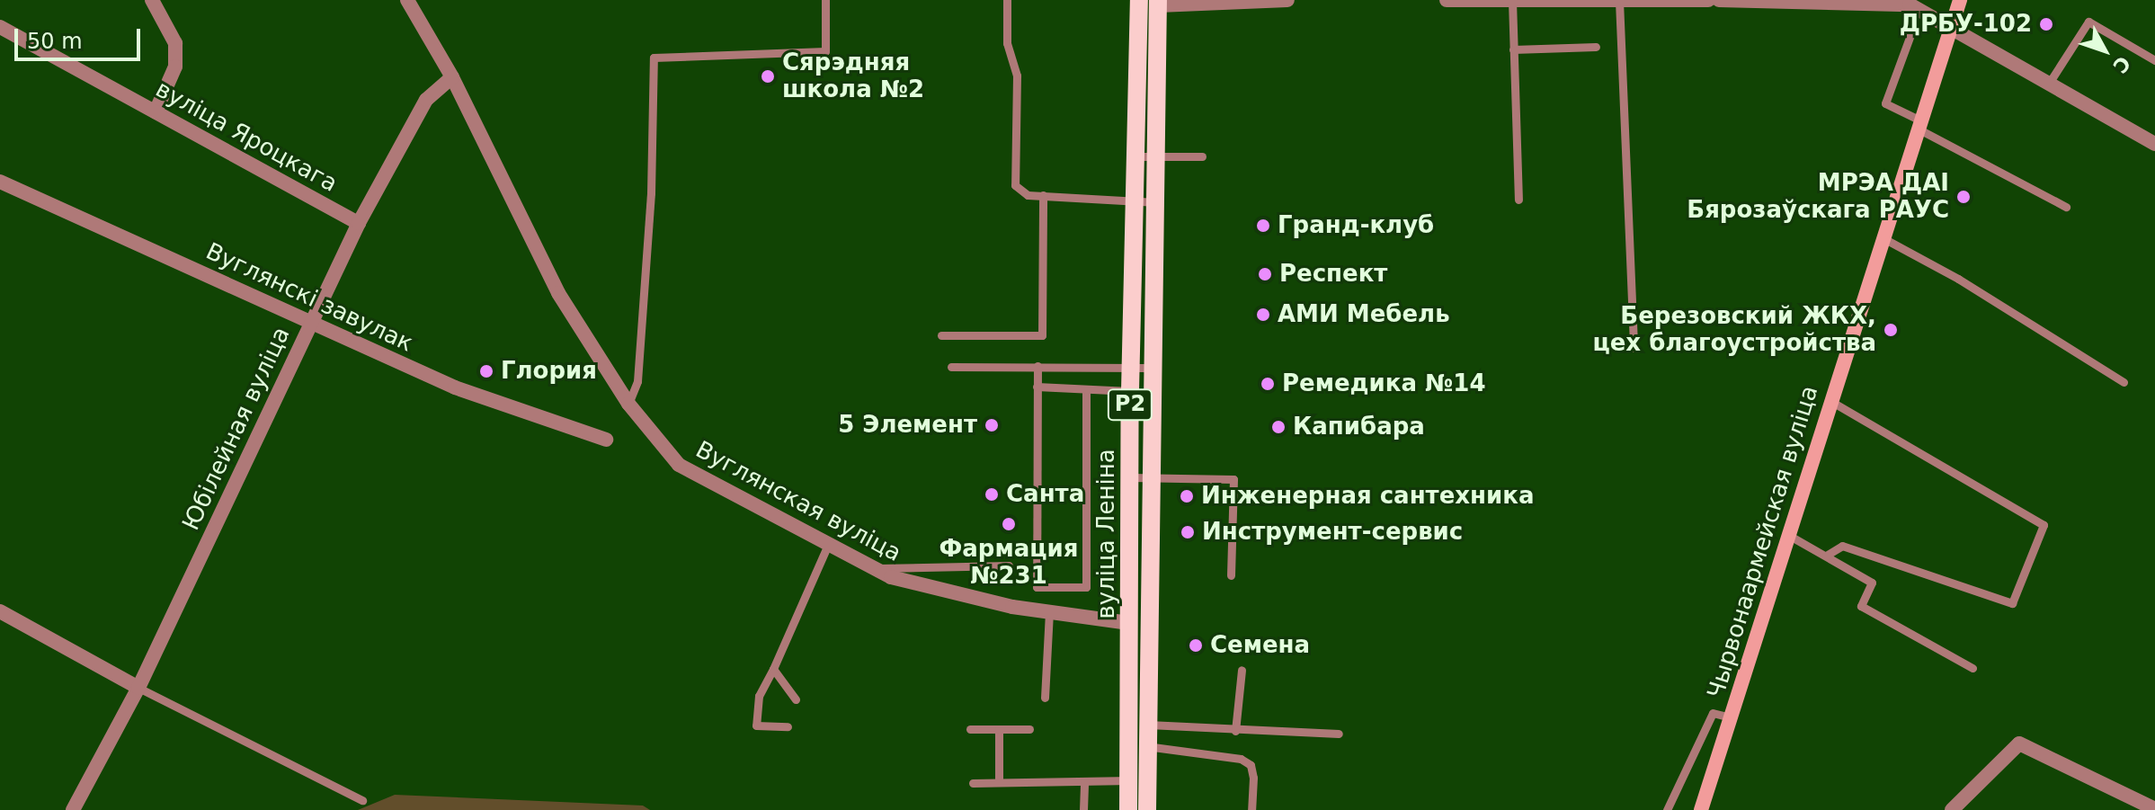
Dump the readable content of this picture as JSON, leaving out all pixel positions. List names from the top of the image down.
{
  "streets": {
    "main road": ["Р2", "вуліца Леніна", "Чырвонаармейская вуліца"],
    "street": [
      "вуліца Яроцкага",
      "Вуглянскі завулак",
      "Юбілейная вуліца",
      "Вуглянская вуліца"
    ]
  },
  "crossings": [
    ["вуліца Яроцкага", "Юбілейная вуліца"],
    ["Вуглянскі завулак", "Юбілейная вуліца"],
    ["Юбілейная вуліца", "Вуглянская вуліца"],
    ["Вуглянская вуліца", "вуліца Леніна"]
  ],
  "places": [
    "ДРБУ-102",
    "Сярэдняя школа №2",
    "МРЭА ДАІ Бярозаўскага РАУС",
    "Гранд-клуб",
    "Респект",
    "АМИ Мебель",
    "Березовский ЖКХ, цех благоустройства",
    "Глория",
    "Ремедика №14",
    "5 Элемент",
    "Капибара",
    "Санта",
    "Инженерная сантехника",
    "Фармация №231",
    "Инструмент-сервис",
    "Семена"
  ],
  "scale_bar": "50 m",
  "north": "bottom right"
}
